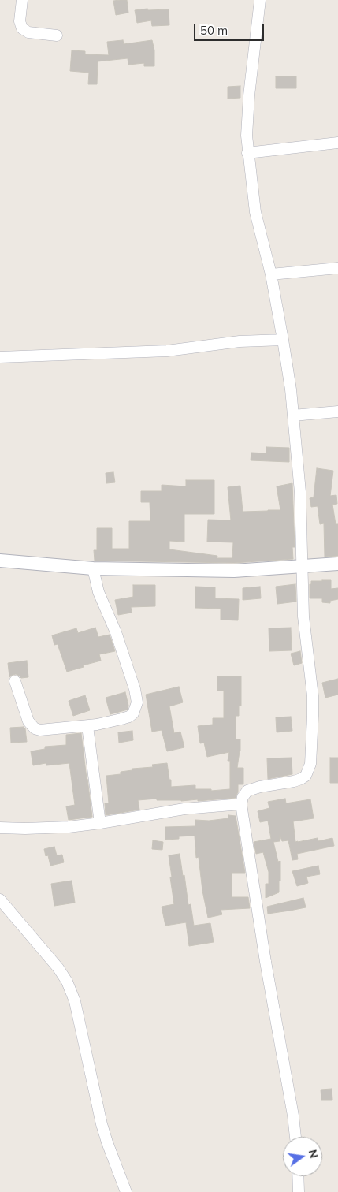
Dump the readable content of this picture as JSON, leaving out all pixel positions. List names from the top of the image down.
{
  "scale_bar": "50 m",
  "north": "right"
}
